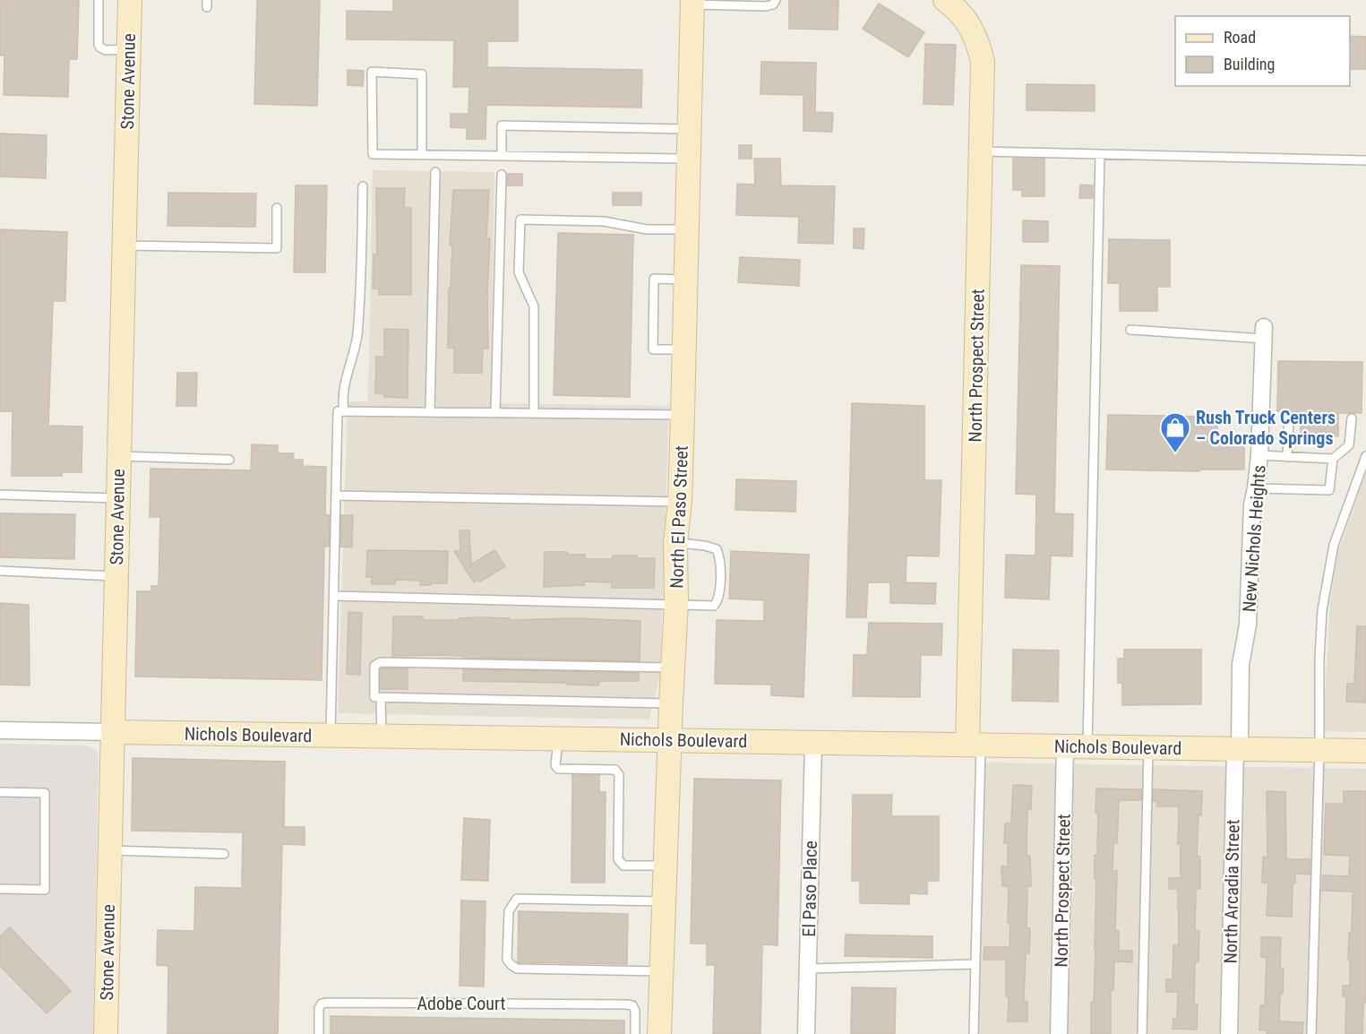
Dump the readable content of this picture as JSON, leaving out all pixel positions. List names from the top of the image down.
{
  "streets": {
    "street": [
      "Stone Avenue",
      "North Prospect Street",
      "North El Paso Street",
      "New Nichols Heights",
      "Nichols Boulevard",
      "El Paso Place",
      "North Arcadia Street"
    ],
    "lane": ["Adobe Court"]
  },
  "crossings": [
    ["Stone Avenue", "Nichols Boulevard"],
    ["North Prospect Street", "Nichols Boulevard"],
    ["North El Paso Street", "Nichols Boulevard"],
    ["New Nichols Heights", "Nichols Boulevard"],
    ["New Nichols Heights", "North Arcadia Street"],
    ["Nichols Boulevard", "El Paso Place"],
    ["Nichols Boulevard", "North Arcadia Street"]
  ],
  "places": {
    "shop": ["Rush Truck Centers – Colorado Springs"]
  },
  "legend": ["Road", "Building"]
}
